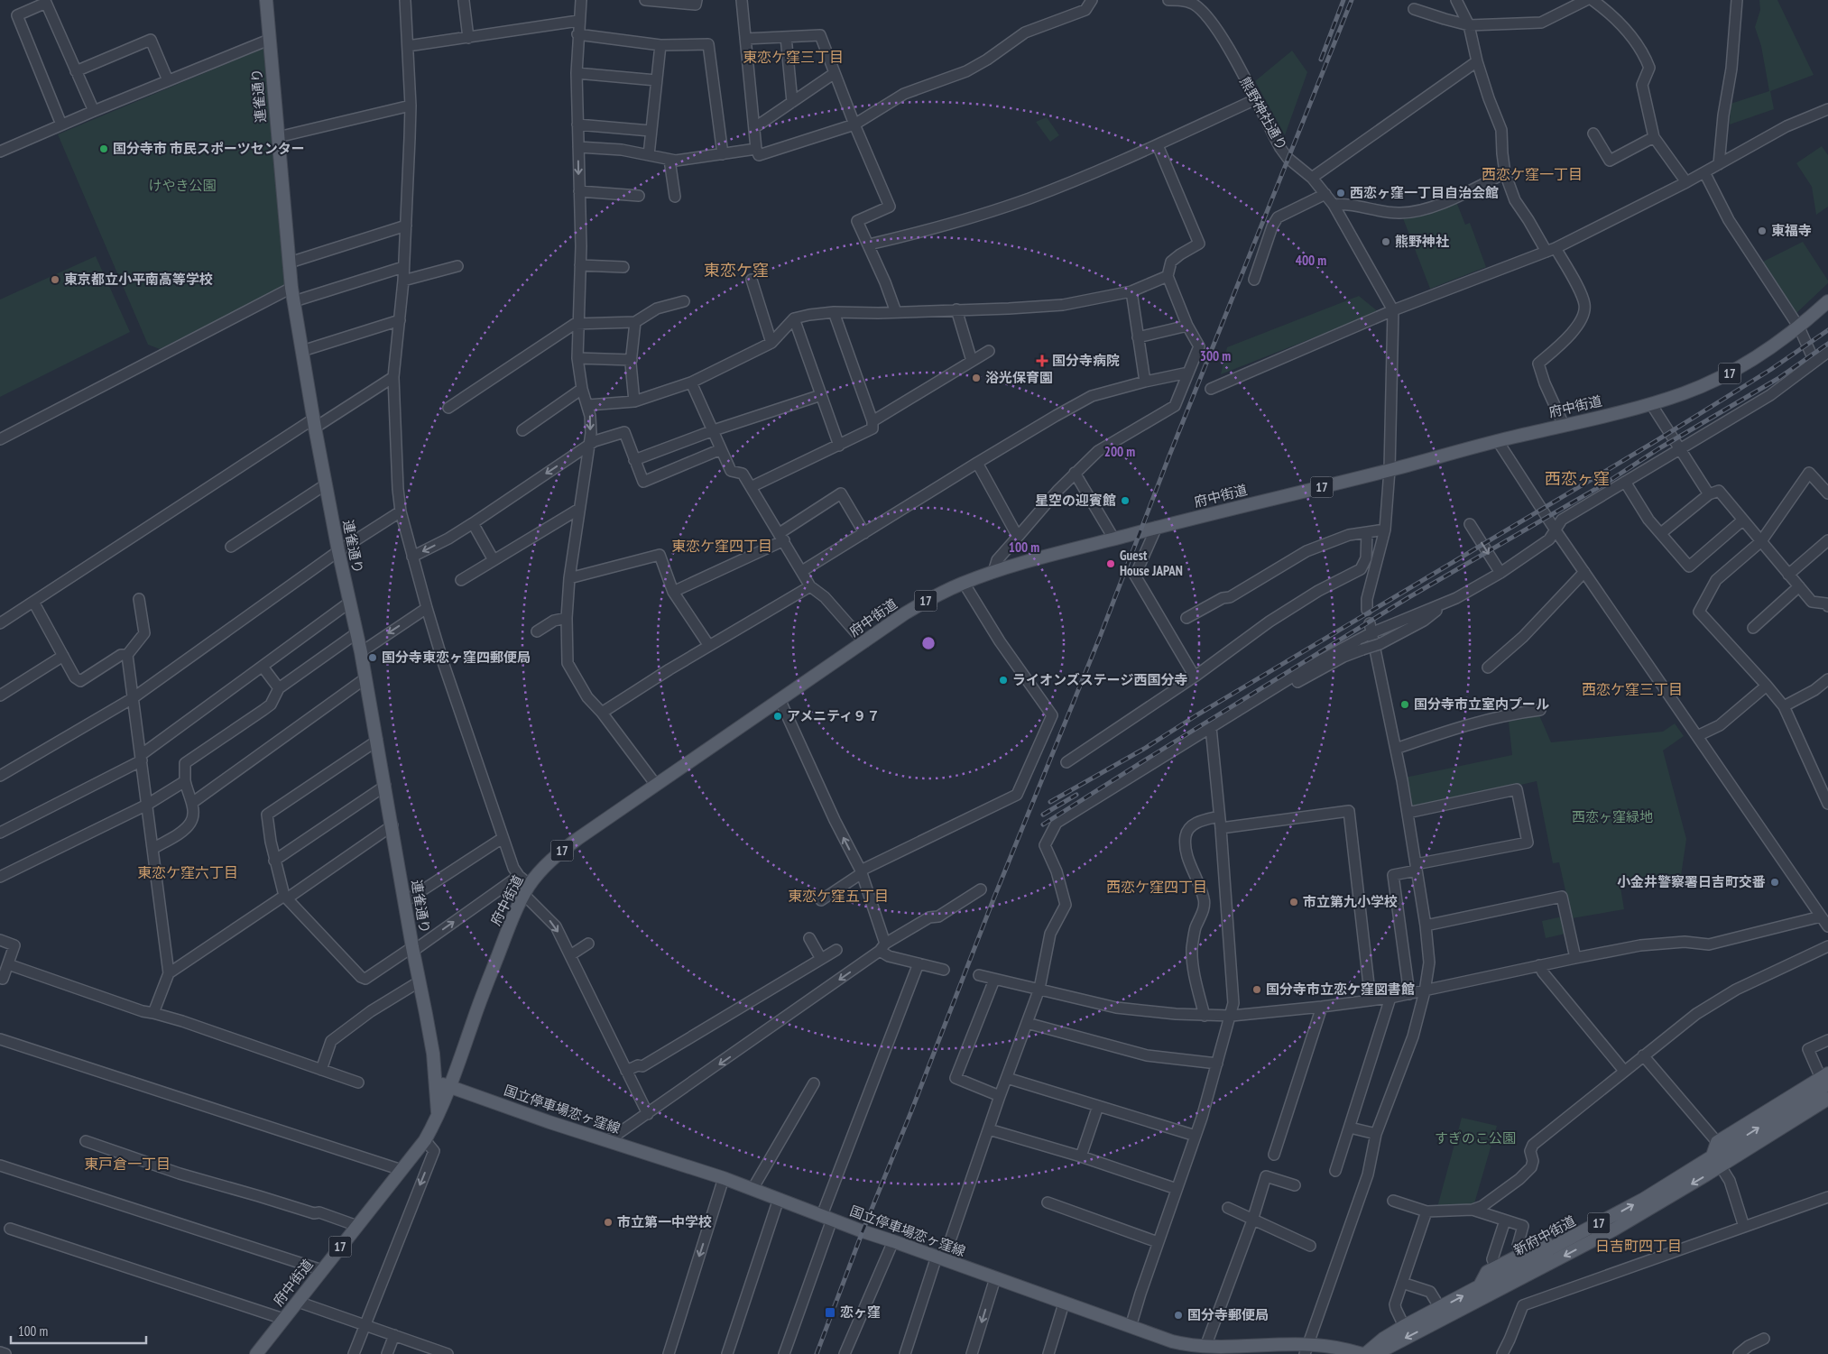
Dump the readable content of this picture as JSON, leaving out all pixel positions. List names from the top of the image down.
{
  "streets": {
    "main road": [
      "連雀通り",
      "17",
      "府中街道",
      "国立停車場恋ヶ窪線",
      "新府中街道"
    ],
    "street": ["熊野神社通り"]
  },
  "crossings": [
    ["連雀通り", "府中街道"],
    ["府中街道", "国立停車場恋ヶ窪線"],
    ["国立停車場恋ヶ窪線", "新府中街道"]
  ],
  "districts": [
    "東恋ケ窪三丁目",
    "西恋ケ窪一丁目",
    "東恋ケ窪",
    "西恋ヶ窪",
    "東恋ケ窪四丁目",
    "西恋ケ窪三丁目",
    "東恋ケ窪六丁目",
    "西恋ケ窪四丁目",
    "東恋ケ窪五丁目",
    "東戸倉一丁目",
    "日吉町四丁目"
  ],
  "parks": ["けやき公園", "西恋ヶ窪緑地", "すぎのこ公園"],
  "places": {
    "other": [
      "国分寺市 市民スポーツセンター",
      "西恋ヶ窪一丁目自治会館",
      "東福寺",
      "熊野神社",
      "東京都立小平南高等学校",
      "浴光保育園",
      "星空の迎賓館",
      "Guest House JAPAN",
      "国分寺東恋ヶ窪四郵便局",
      "ライオンズステージ西国分寺",
      "国分寺市立室内プール",
      "アメニティ９７",
      "小金井警察署日吉町交番",
      "市立第九小学校",
      "国分寺市立恋ケ窪図書館",
      "市立第一中学校",
      "国分寺郵便局"
    ],
    "health": ["国分寺病院"],
    "transit": ["恋ヶ窪"]
  },
  "scale_bar": "100 m",
  "rings": [
    "400 m",
    "300 m",
    "200 m",
    "100 m"
  ]
}
